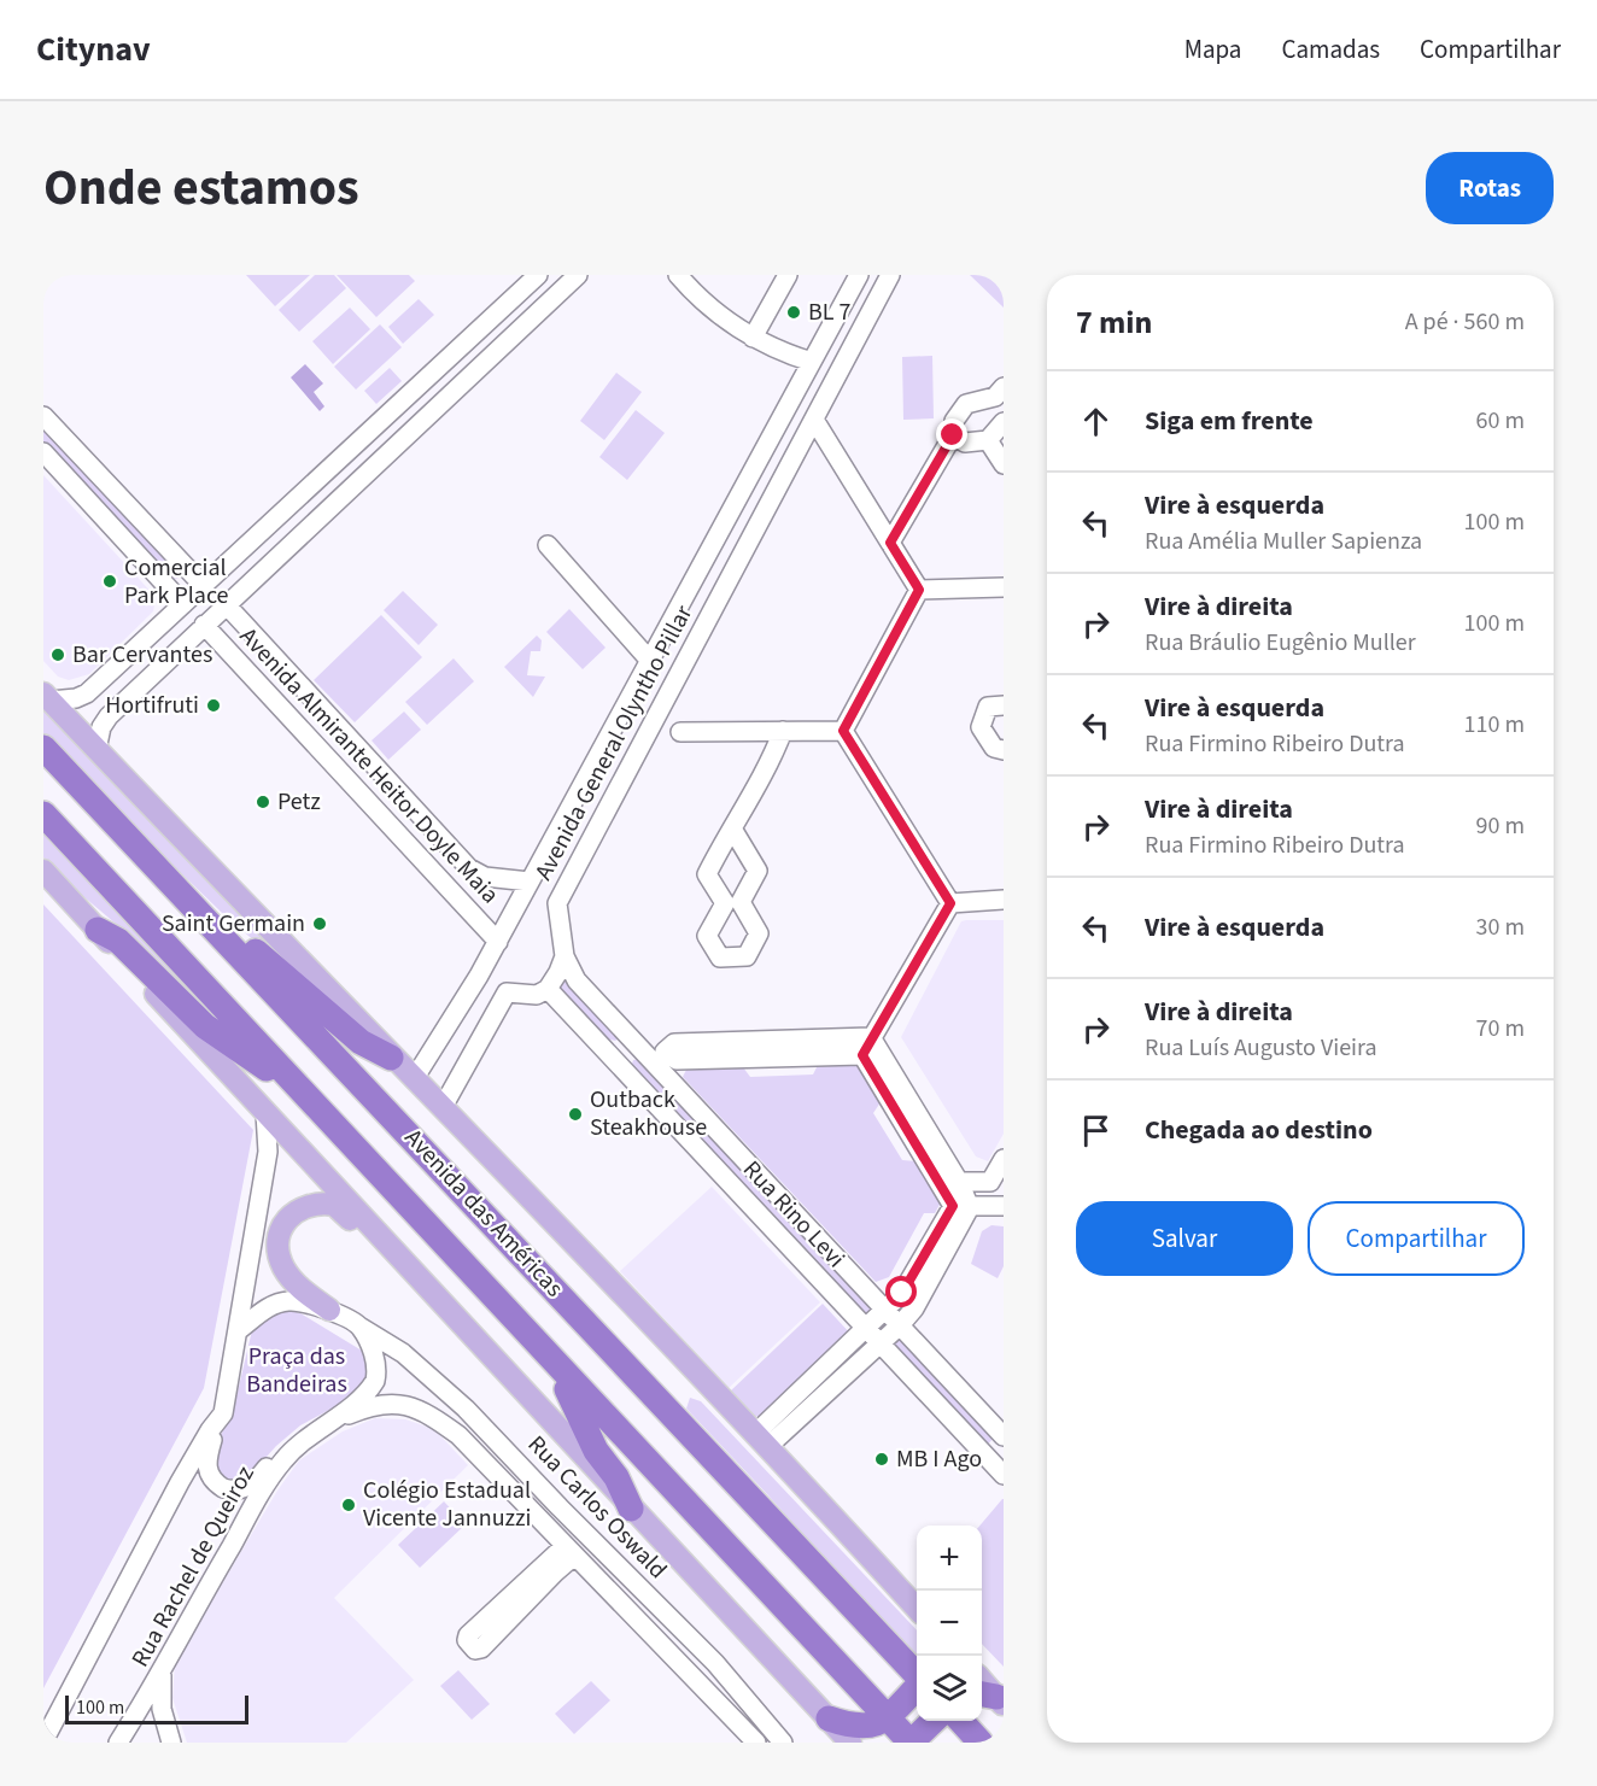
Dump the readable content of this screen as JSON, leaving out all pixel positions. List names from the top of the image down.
{
  "streets": {
    "highway": ["Avenida das Américas"],
    "street": [
      "Avenida General Olyntho Pillar",
      "Avenida Almirante Heitor Doyle Maia",
      "Rua Rino Levi",
      "Rua Carlos Oswald",
      "Rua Rachel de Queiroz"
    ]
  },
  "crossings": [
    ["Avenida General Olyntho Pillar", "Avenida Almirante Heitor Doyle Maia"],
    ["Avenida General Olyntho Pillar", "Avenida das Américas"],
    ["Avenida General Olyntho Pillar", "Rua Rino Levi"],
    ["Rua Carlos Oswald", "Rua Rachel de Queiroz"]
  ],
  "parks": ["Praça das Bandeiras"],
  "places": [
    "BL 7",
    "Comercial Park Place",
    "Bar Cervantes",
    "Hortifruti",
    "Petz",
    "Saint Germain",
    "Outback Steakhouse",
    "MB I Ago",
    "Colégio Estadual Vicente Jannuzzi"
  ],
  "scale_bar": "100 m",
  "page": {
    "header": "Citynav",
    "nav": ["Mapa", "Camadas", "Compartilhar"],
    "title": "Onde estamos",
    "buttons": [
      "Rotas",
      ["Salvar", "Compartilhar"]
    ],
    "heading": ["7 min", "A pé · 560 m"],
    "list": [
      ["Siga em frente", "60 m"],
      ["Vire à esquerda", "Rua Amélia Muller Sapienza", "100 m"],
      ["Vire à direita", "Rua Bráulio Eugênio Muller", "100 m"],
      ["Vire à esquerda", "Rua Firmino Ribeiro Dutra", "110 m"],
      ["Vire à direita", "Rua Firmino Ribeiro Dutra", "90 m"],
      ["Vire à esquerda", "30 m"],
      ["Vire à direita", "Rua Luís Augusto Vieira", "70 m"],
      "Chegada ao destino"
    ],
    "map_buttons": ["+", "−"],
    "scale": "100 m"
  }
}
